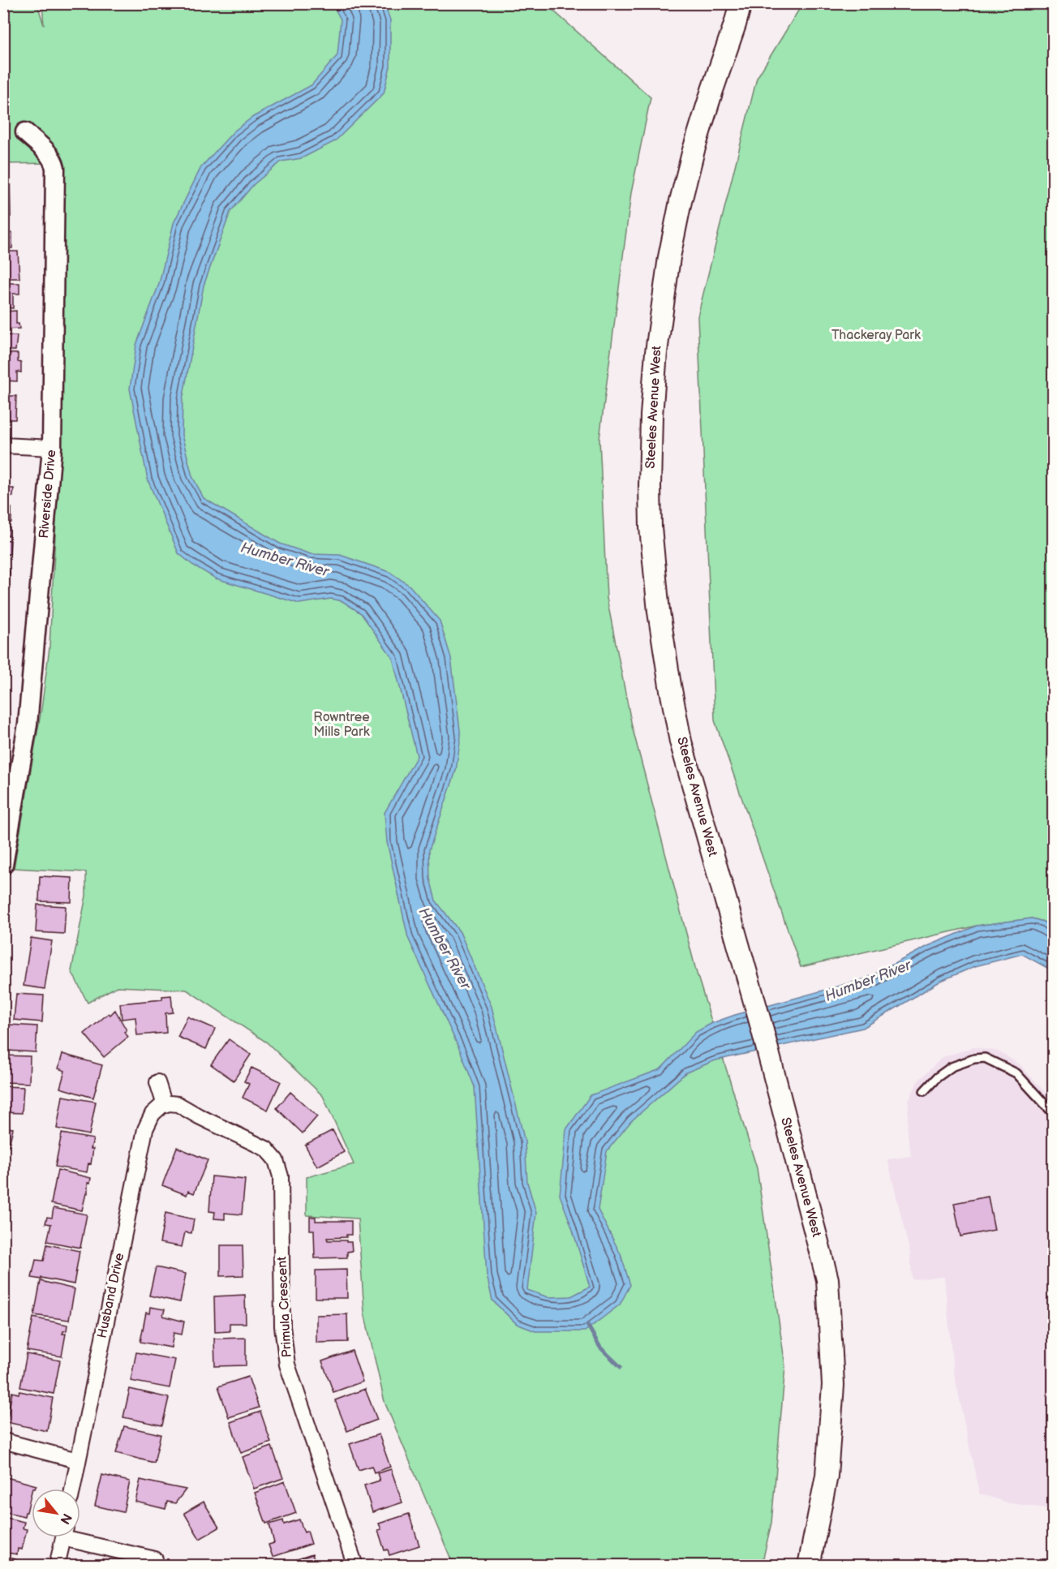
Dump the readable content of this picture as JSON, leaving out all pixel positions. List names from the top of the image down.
{
  "streets": {
    "main road": ["Steeles Avenue West"],
    "street": ["Riverside Drive", "Husband Drive", "Primula Crescent"]
  },
  "crossings": [
    ["Husband Drive", "Primula Crescent"]
  ],
  "water": ["Humber River"],
  "parks": ["Thackeray Park", "Rowntree Mills Park"],
  "north": "bottom right"
}
